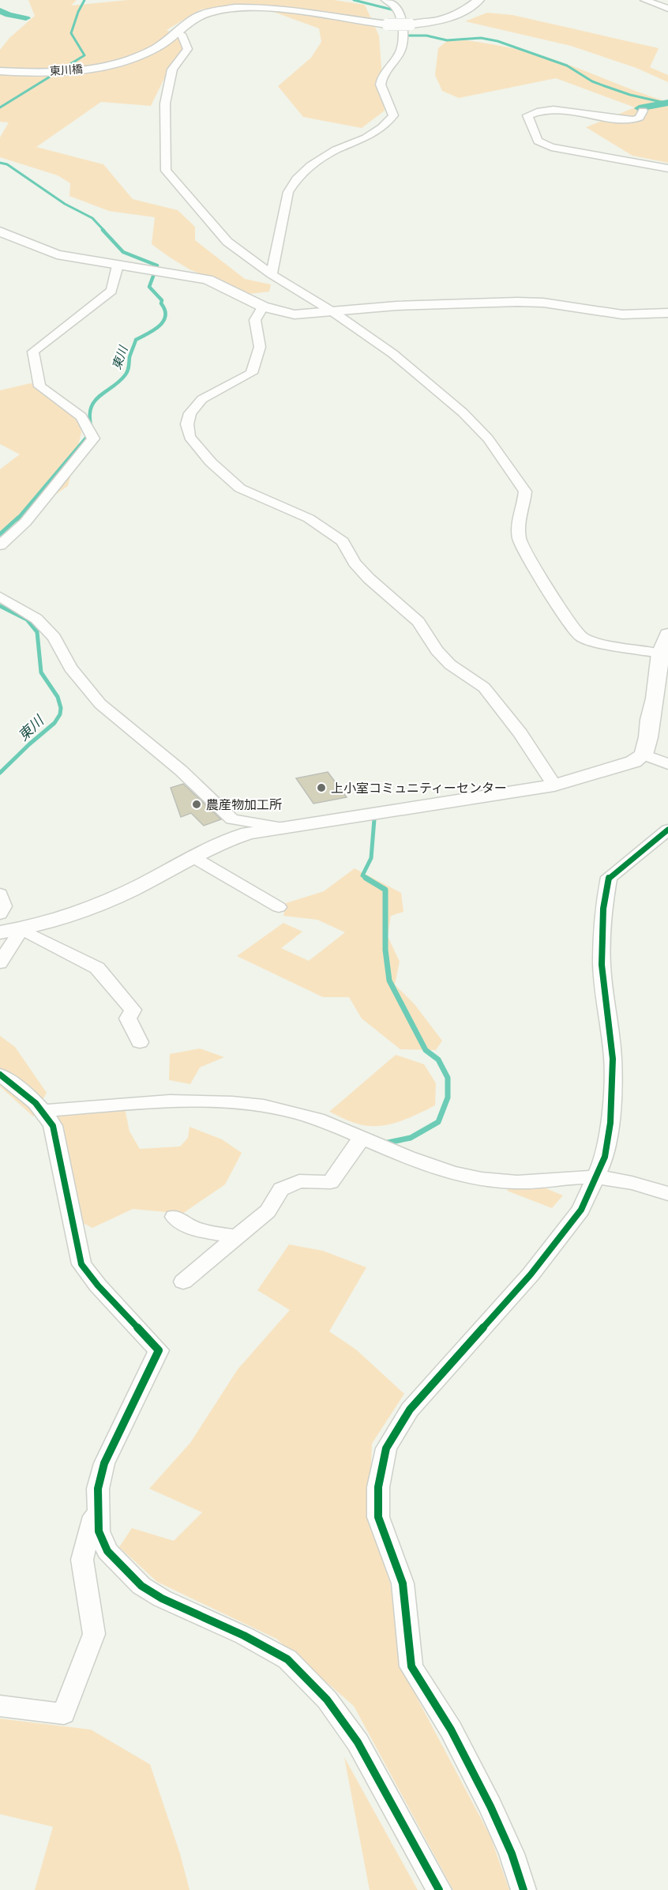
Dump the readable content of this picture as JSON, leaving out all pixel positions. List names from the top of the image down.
{
  "streets": {
    "street": ["東川橋"]
  },
  "water": ["東川"],
  "places": ["上小室コミュニティーセンター", "農産物加工所"]
}
